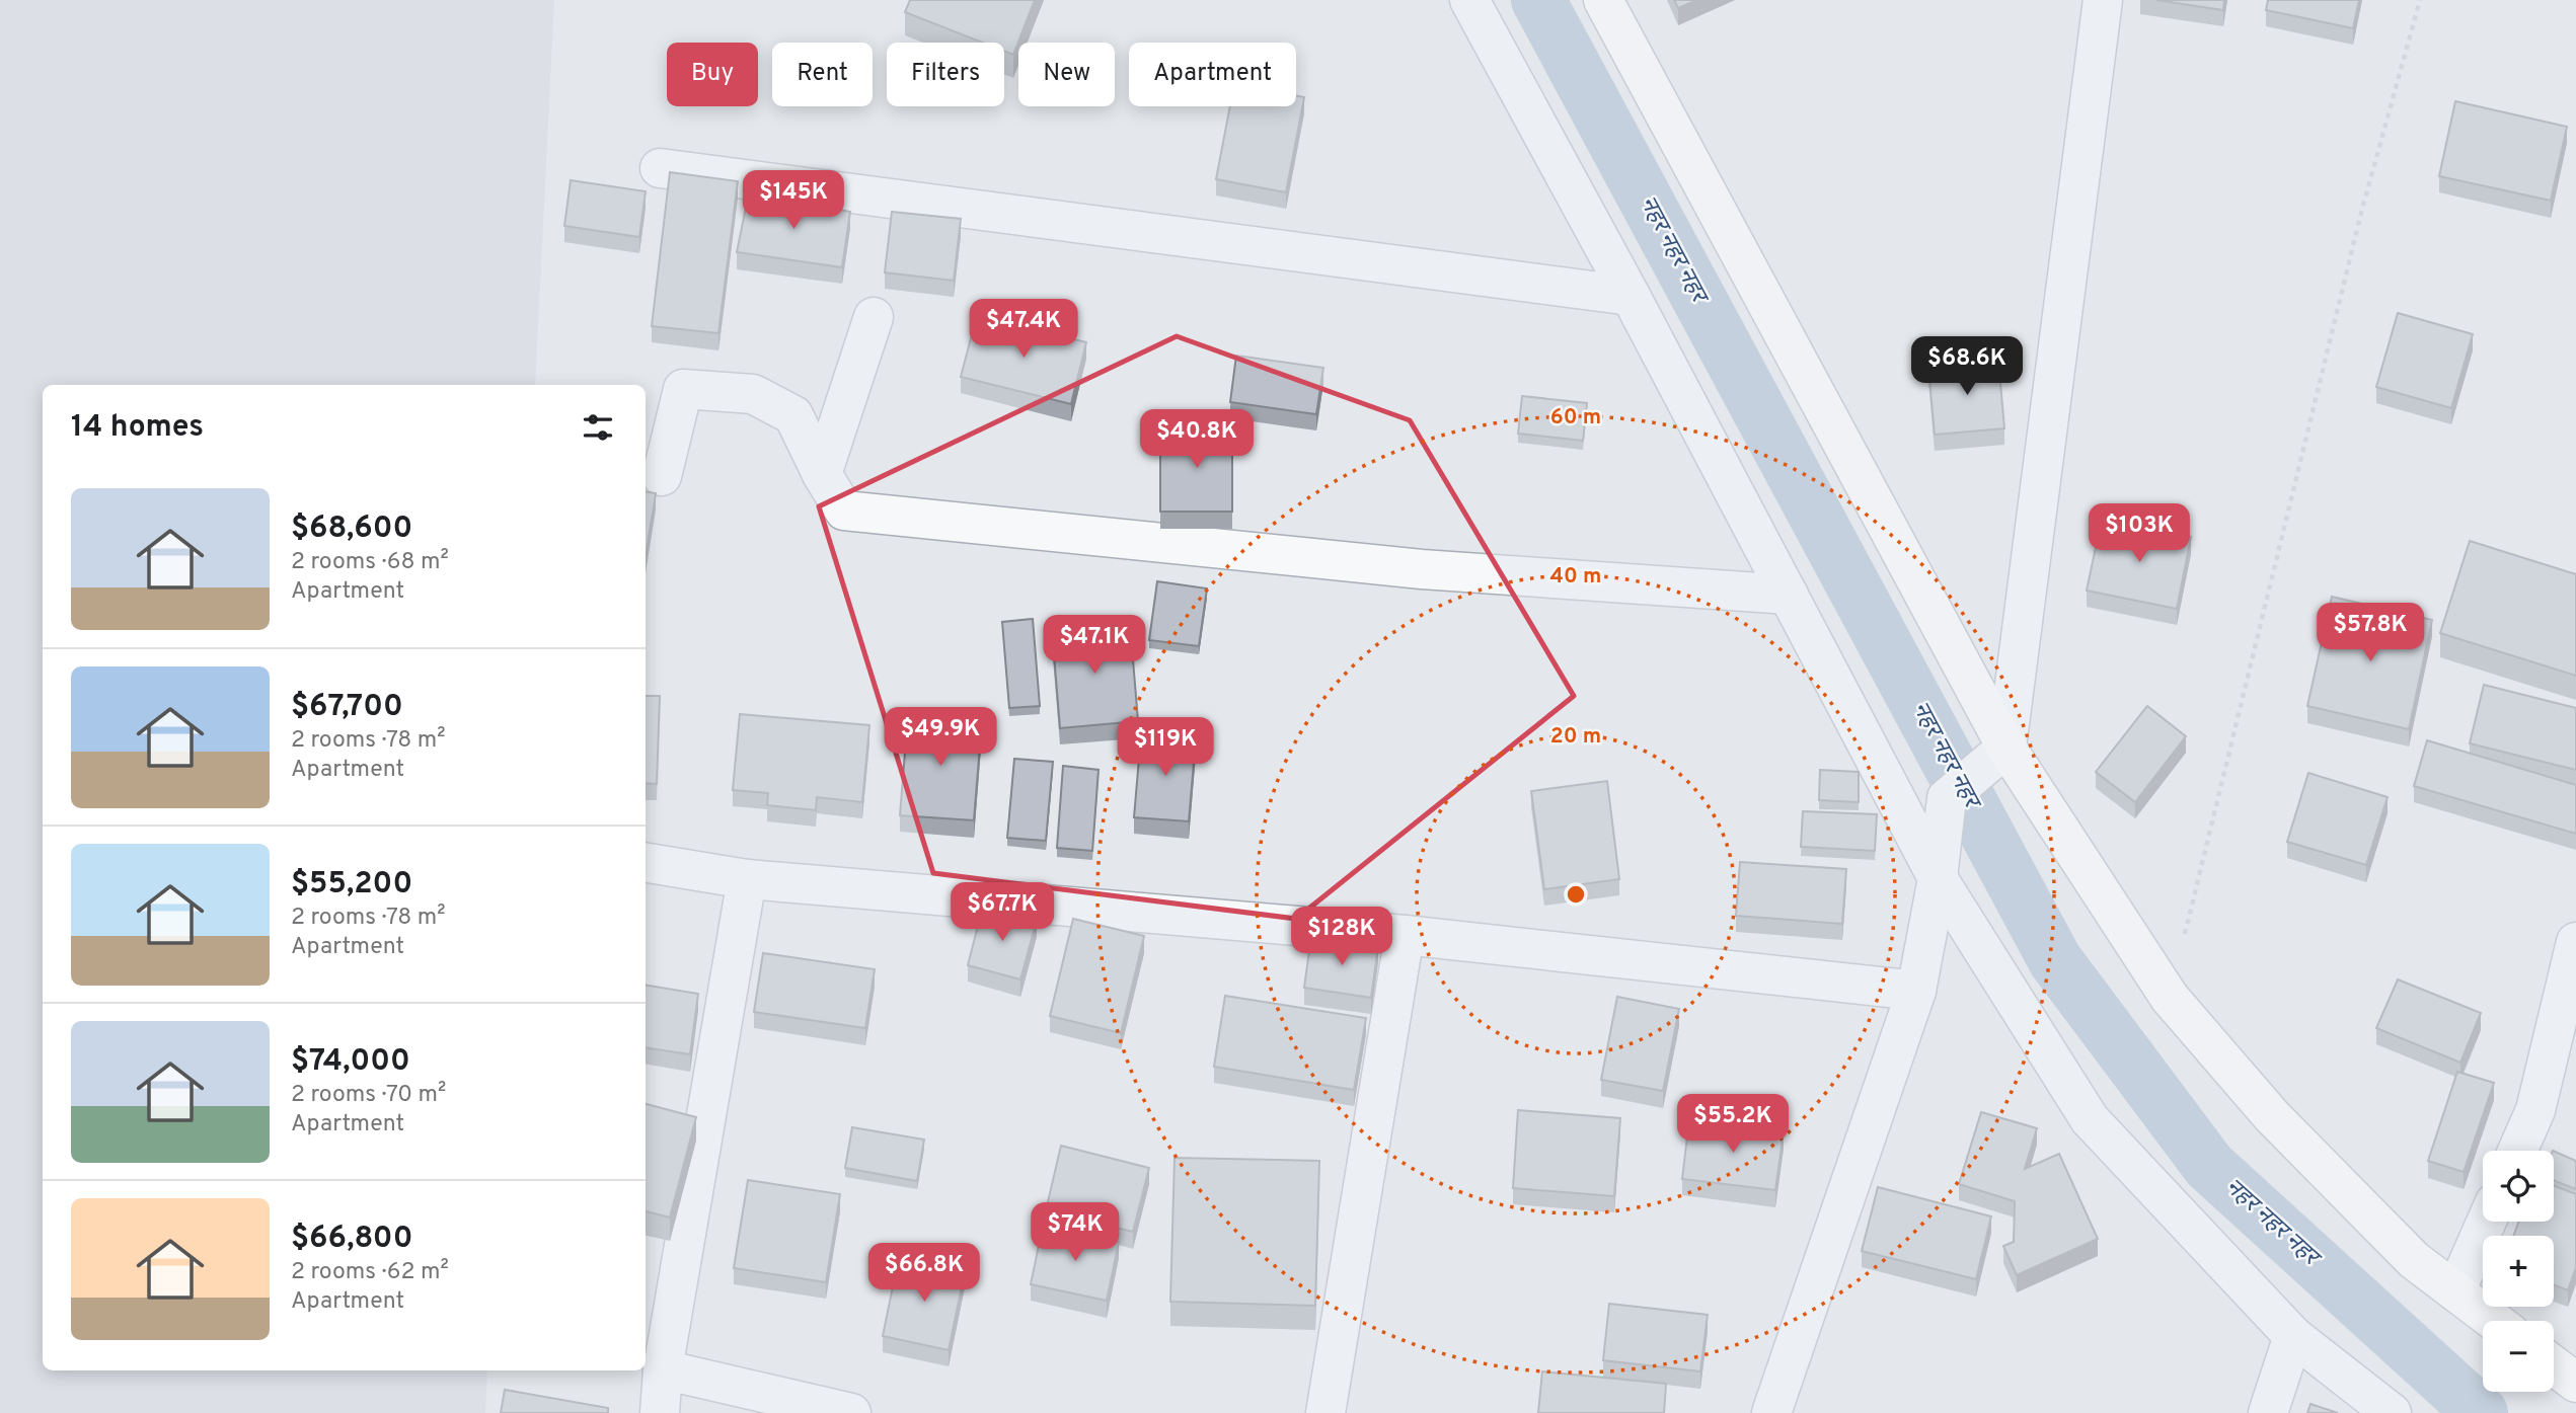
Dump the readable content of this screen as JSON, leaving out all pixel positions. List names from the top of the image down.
{
  "water": ["नहर नहर नहर"],
  "page": {
    "chip": [
      "Buy",
      "Rent",
      "Filters",
      "New",
      "Apartment"
    ],
    "price": [
      "$145K",
      "$47.4K",
      "$68.6K",
      "$40.8K",
      "$103K",
      "$57.8K",
      "$47.1K",
      "$49.9K",
      "$119K",
      "$67.7K",
      "$128K",
      "$55.2K",
      "$74K",
      "$66.8K"
    ],
    "heading": "14 homes",
    "list": [
      {
        "name": "$68,600",
        "note": "2 rooms · 68 m² · Apartment"
      },
      {
        "name": "$67,700",
        "note": "2 rooms · 78 m² · Apartment"
      },
      {
        "name": "$55,200",
        "note": "2 rooms · 78 m² · Apartment"
      },
      {
        "name": "$74,000",
        "note": "2 rooms · 70 m² · Apartment"
      },
      {
        "name": "$66,800",
        "note": "2 rooms · 62 m² · Apartment"
      }
    ],
    "map_buttons": ["+", "−"]
  },
  "rings": ["60 m", "40 m", "20 m"]
}
